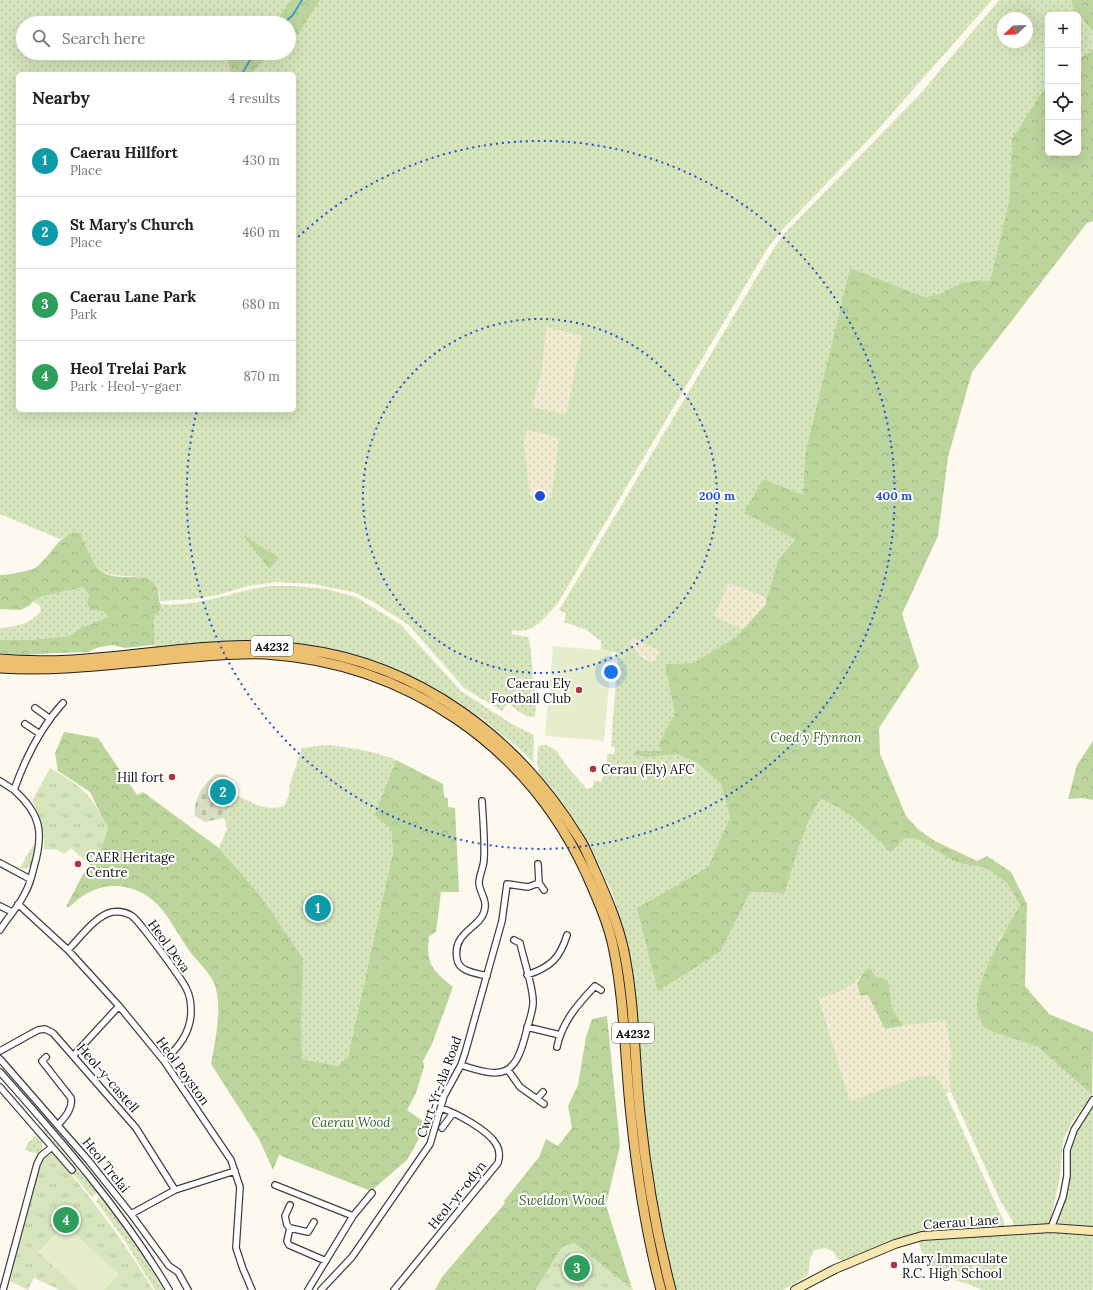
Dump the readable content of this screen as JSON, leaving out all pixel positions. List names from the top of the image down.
{
  "streets": {
    "main road": ["A4232"],
    "street": [
      "Heol Deva",
      "Heol Poyston",
      "Heol-y-castell",
      "Cwrt-Yr-Ala Road",
      "Heol Trelai",
      "Heol-yr-odyn",
      "Caerau Lane"
    ]
  },
  "crossings": [
    ["Heol Deva", "Heol Poyston"],
    ["Cwrt-Yr-Ala Road", "Heol-yr-odyn"]
  ],
  "parks": ["Coed y Ffynnon", "Caerau Wood", "Sweldon Wood"],
  "places": [
    "Caerau Ely Football Club",
    "Cerau (Ely) AFC",
    "Hill fort",
    "CAER Heritage Centre",
    "Mary Immaculate R.C. High School"
  ],
  "north": "bottom left",
  "page": {
    "map_buttons": ["+", "−"],
    "search": "Search here",
    "heading": ["Nearby", "4 results"],
    "list": [
      {
        "mark": "1",
        "name": "Caerau Hillfort",
        "note": "Place",
        "value": "430 m"
      },
      {
        "mark": "2",
        "name": "St Mary's Church",
        "note": "Place",
        "value": "460 m"
      },
      {
        "mark": "3",
        "name": "Caerau Lane Park",
        "note": "Park",
        "value": "680 m"
      },
      {
        "mark": "4",
        "name": "Heol Trelai Park",
        "note": "Park · Heol-y-gaer",
        "value": "870 m"
      }
    ],
    "pins": [
      "2",
      "1",
      "4",
      "3"
    ]
  },
  "rings": ["200 m", "400 m"]
}
